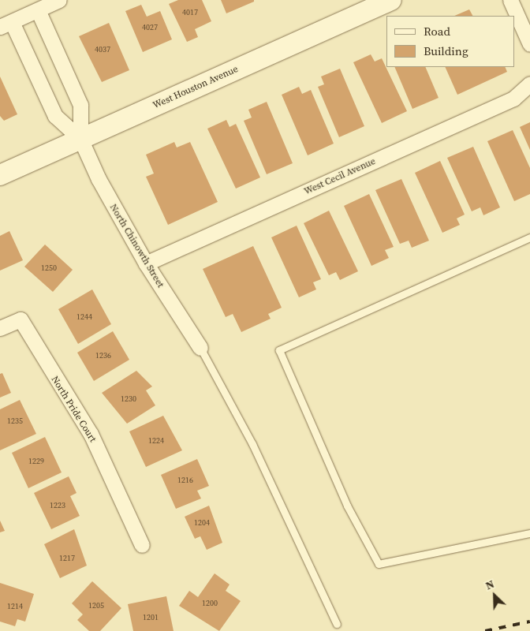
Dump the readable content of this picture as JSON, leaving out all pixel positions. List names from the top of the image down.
{
  "streets": {
    "street": [
      "West Houston Avenue",
      "West Cecil Avenue",
      "North Chinowth Street",
      "North Pride Court"
    ]
  },
  "crossings": [
    ["West Houston Avenue", "North Chinowth Street"],
    ["West Cecil Avenue", "North Chinowth Street"]
  ],
  "house_numbers": [
    "4017",
    "4027",
    "4037",
    "1250",
    "1244",
    "1236",
    "1230",
    "1235",
    "1224",
    "1229",
    "1216",
    "1223",
    "1204",
    "1217",
    "1200",
    "1205",
    "1214",
    "1201"
  ],
  "legend": ["Road", "Building"],
  "north": "top left"
}
